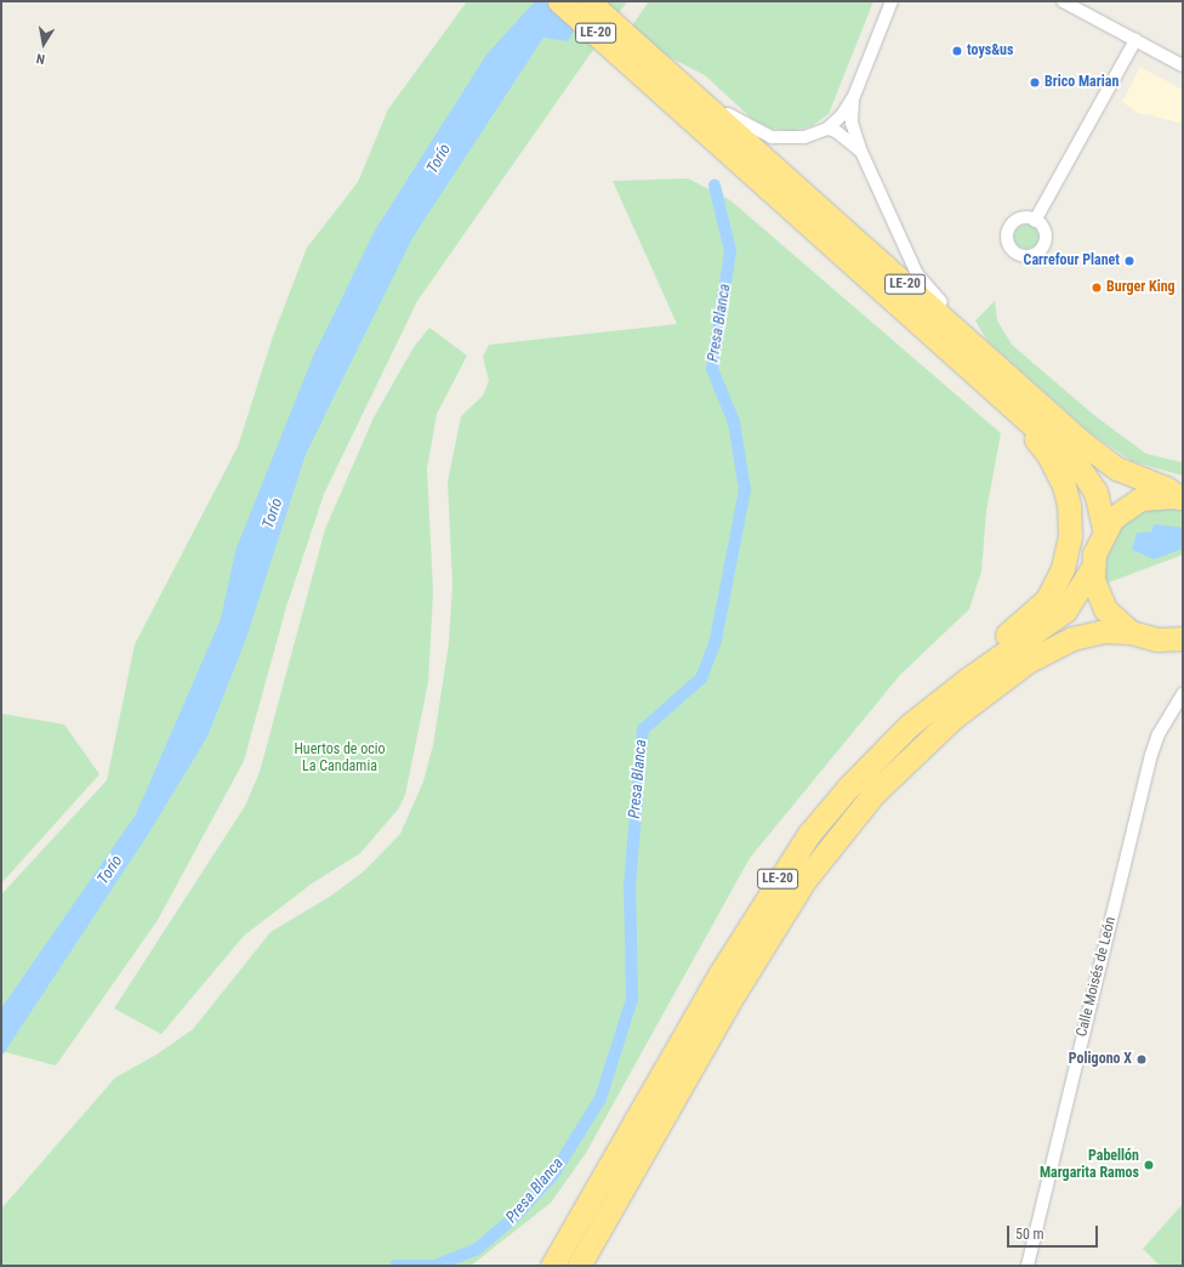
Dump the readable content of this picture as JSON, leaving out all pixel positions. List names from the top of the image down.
{
  "streets": {
    "highway": ["LE-20"],
    "street": ["Calle Moisés de León"]
  },
  "water": ["Torío", "Presa Blanca"],
  "parks": ["Huertos de ocio La Candamia"],
  "places": [
    "toys&us",
    "Brico Marian",
    "Carrefour Planet",
    "Burger King",
    "Poligono X",
    "Pabellón Margarita Ramos"
  ],
  "scale_bar": "50 m",
  "north": "bottom"
}
